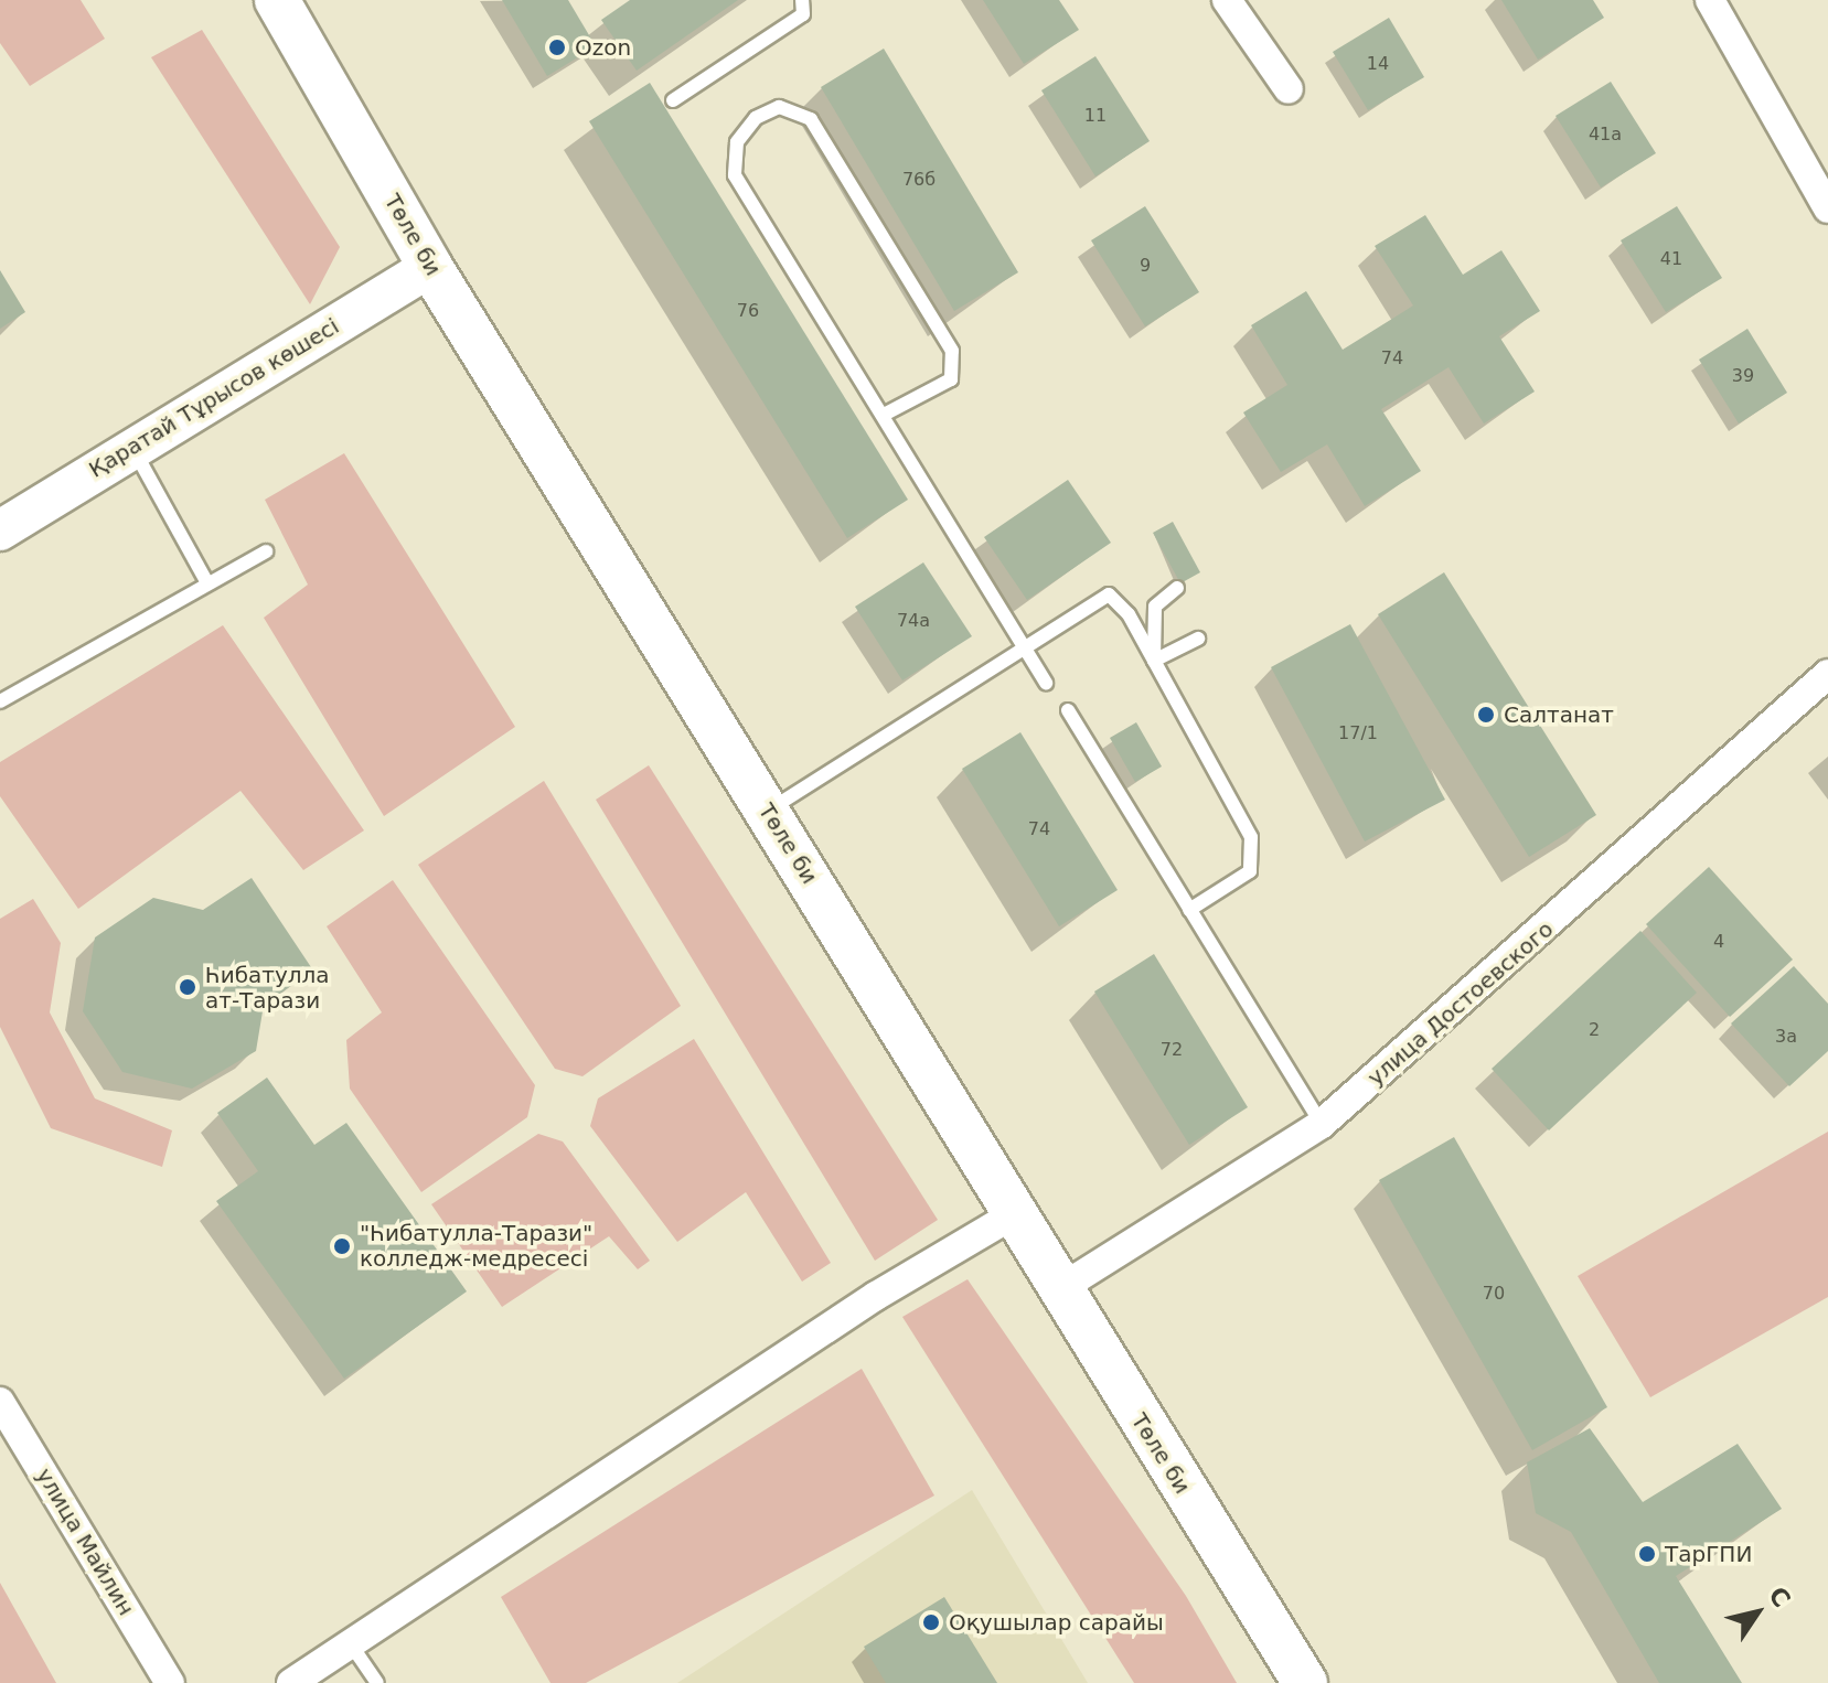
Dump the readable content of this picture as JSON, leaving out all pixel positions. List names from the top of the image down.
{
  "streets": {
    "main road": ["Төле би", "Қаратай Тұрысов көшесі"],
    "street": ["улица Достоевского", "улица Майлин"]
  },
  "crossings": [
    ["Төле би", "Қаратай Тұрысов көшесі"],
    ["Төле би", "улица Достоевского"]
  ],
  "places": [
    "Ozon",
    "Салтанат",
    "Һибатулла ат-Тарази",
    "\"Һибатулла-Тарази\" колледж-медресесі",
    "ТарГПИ",
    "Оқушылар сарайы"
  ],
  "house_numbers": [
    "14",
    "11",
    "41а",
    "76б",
    "41",
    "9",
    "76",
    "74",
    "39",
    "74а",
    "17/1",
    "74",
    "4",
    "2",
    "3а",
    "72",
    "70"
  ],
  "north": "top right"
}
